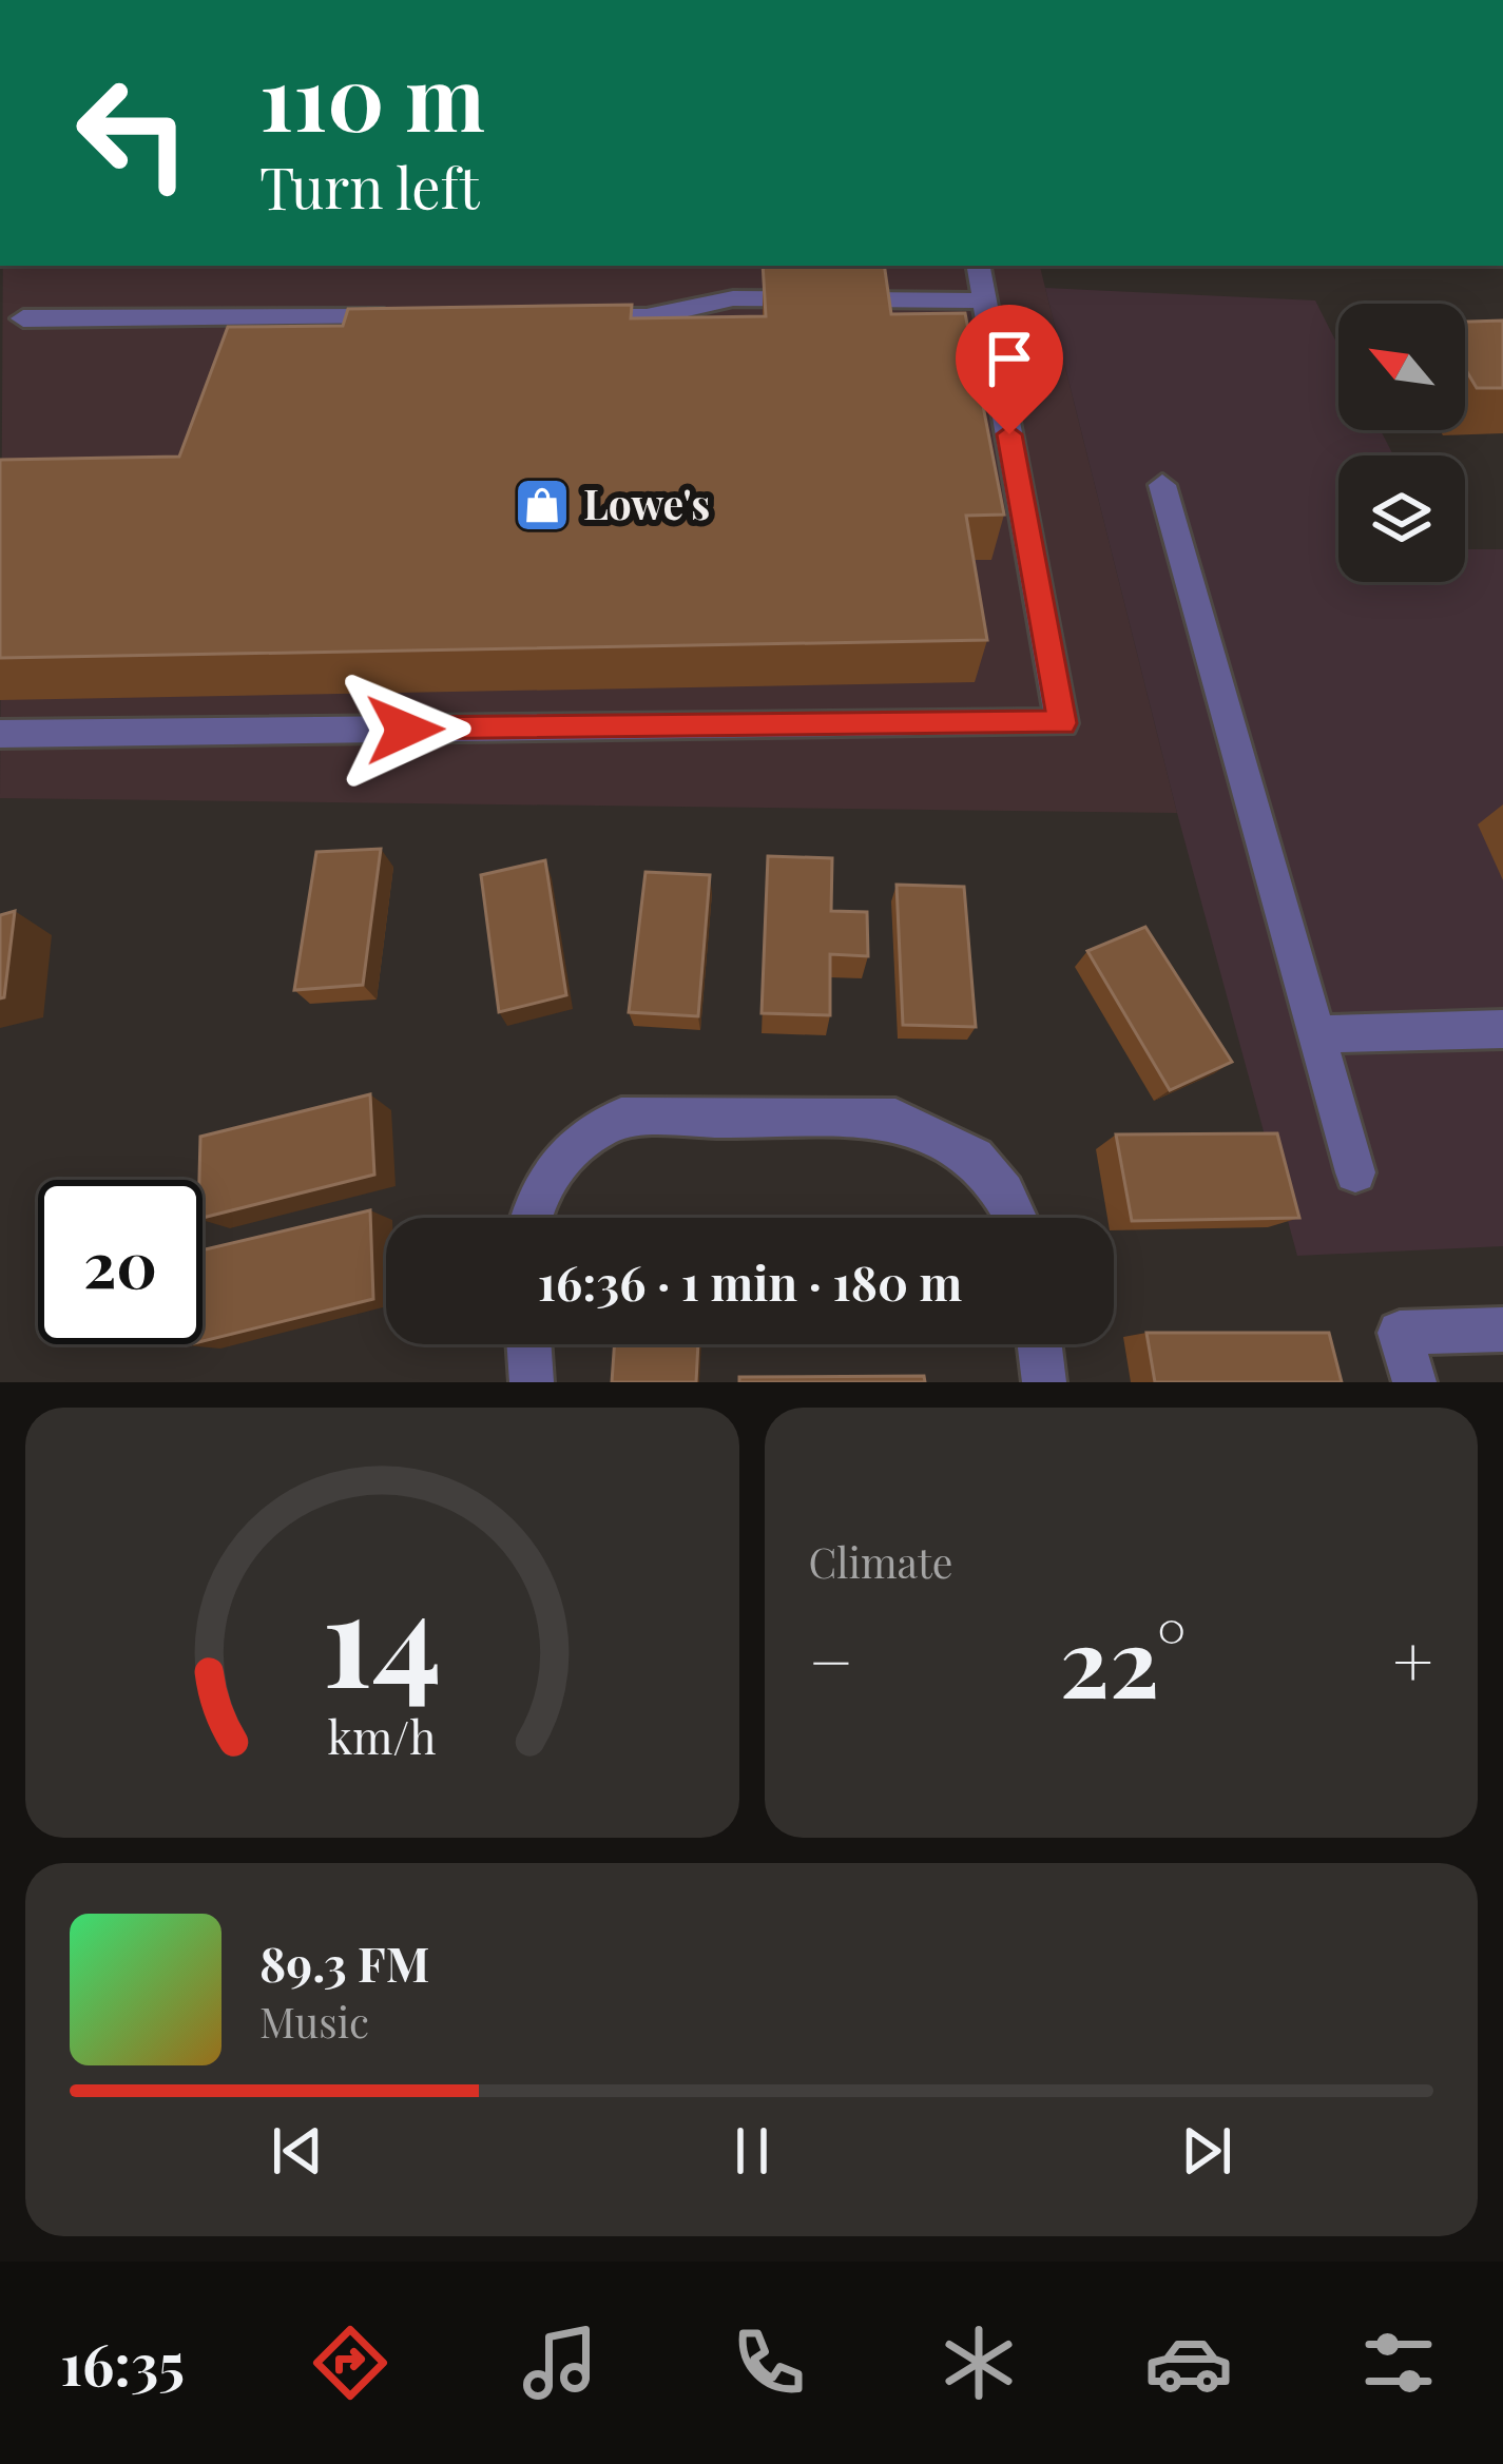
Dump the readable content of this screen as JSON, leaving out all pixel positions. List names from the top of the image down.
{
  "places": {
    "shop": ["Lowe's"]
  },
  "north": "top left",
  "page": {
    "turn": ["110 m", "Turn left"],
    "limit": "20",
    "trip": "16:36 · 1 min · 180 m",
    "tile": "Climate",
    "heat": ["−", "22°", "+"],
    "song": ["89.3 FM", "Music"],
    "tabs": "16:35",
    "gauge": ["14", "km/h"]
  }
}
